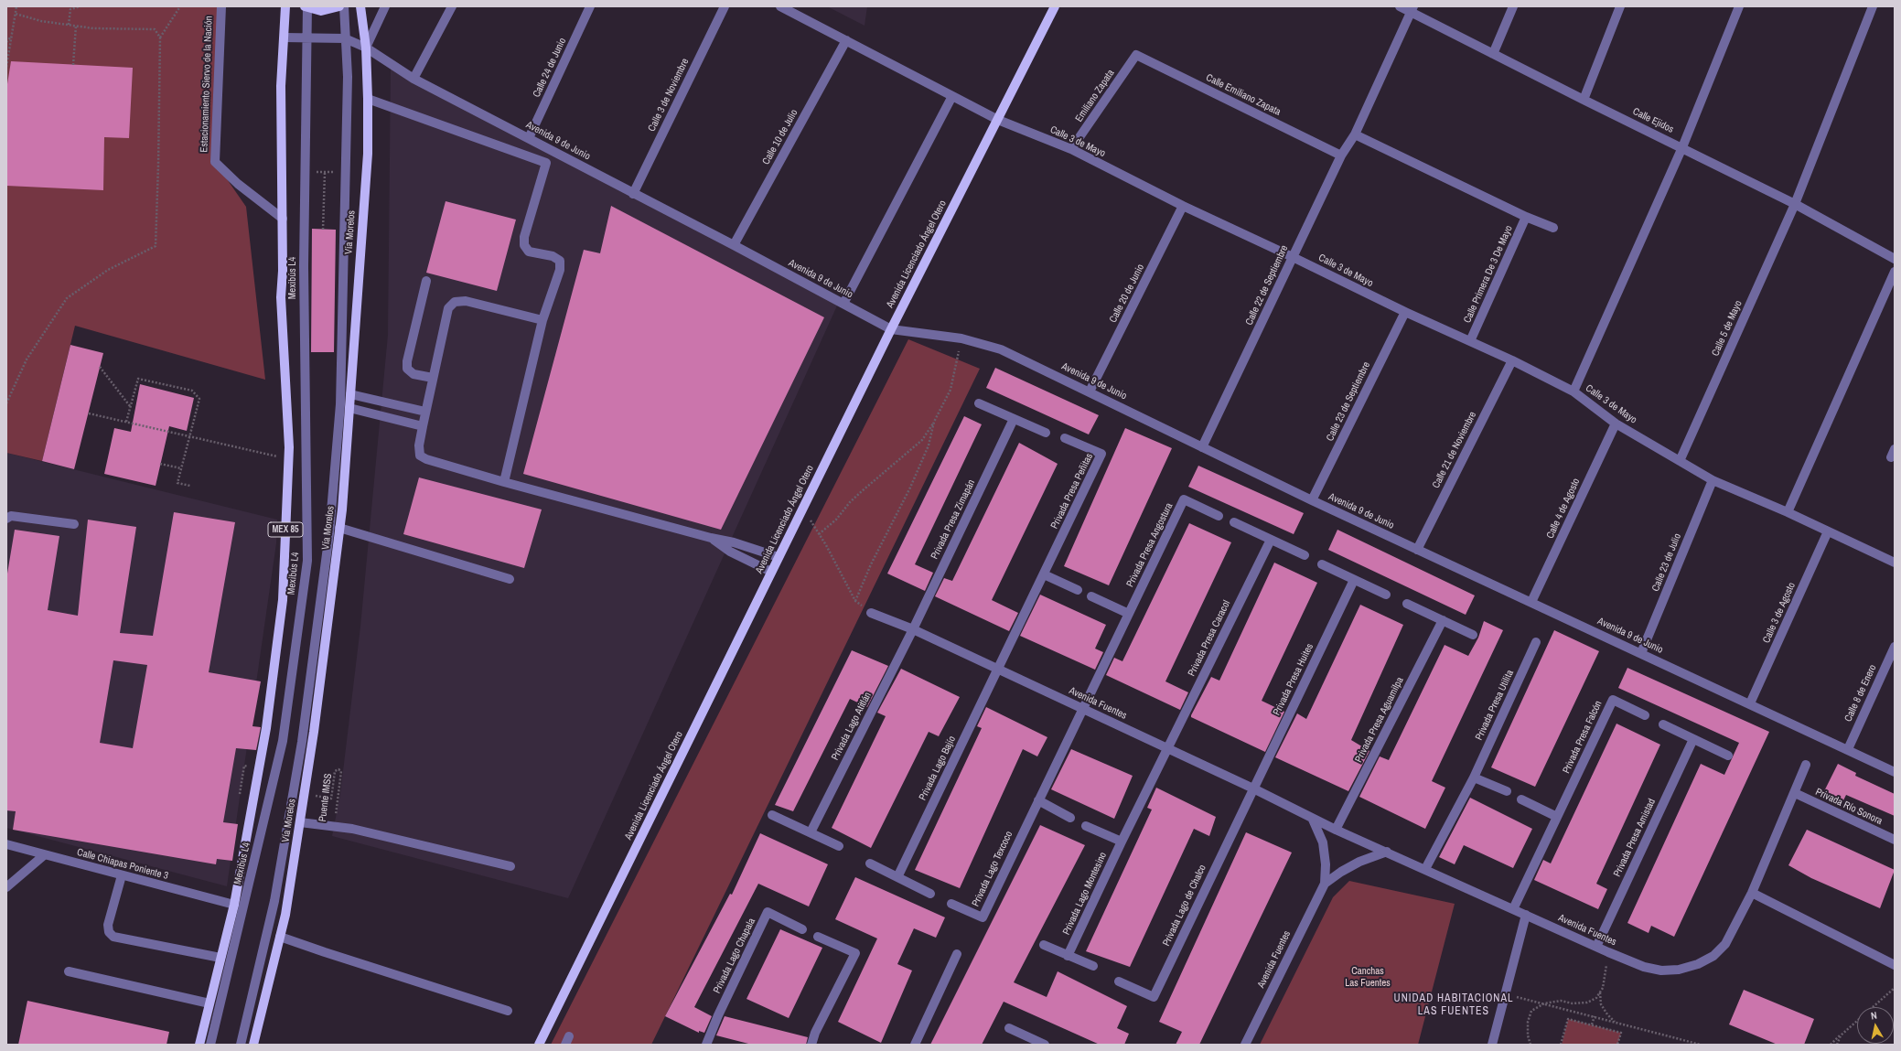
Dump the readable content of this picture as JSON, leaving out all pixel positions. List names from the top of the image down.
{
  "streets": {
    "main road": ["Vía Morelos", "Avenida Licenciado Ángel Otero", "MEX 85"],
    "street": [
      "Calle 24 de Junio",
      "Estacionamiento Siervo de la Nación",
      "Calle 3 de Noviembre",
      "Calle Emiliano Zapata",
      "Emiliano Zapata",
      "Calle Ejidos",
      "Calle 10 de Julio",
      "Avenida 9 de Junio",
      "Calle 3 de Mayo",
      "Calle Primera De 3 De Mayo",
      "Mexibús L4",
      "Calle 22 de Septiembre",
      "Calle 20 de Junio",
      "Calle 5 de Mayo",
      "Calle 23 de Septiembre",
      "Calle 21 de Noviembre",
      "Privada Presa Peñitas",
      "Calle 4 de Agosto",
      "Privada Presa Zimapán",
      "Privada Presa Angostura",
      "Calle 23 de Julio",
      "Calle 3 de Agosto",
      "Privada Presa Caracol",
      "Privada Presa Huites",
      "Calle 8 de Enero",
      "Avenida Fuentes",
      "Privada Presa Utilita",
      "Privada Presa Aguamilpa",
      "Privada Lago Atitlán",
      "Privada Presa Falcón",
      "Privada Lago Bajío",
      "Puente IMSS",
      "Privada Río Sonora",
      "Privada Presa Amistad",
      "Calle Chiapas Poniente 3",
      "Privada Lago Texcoco",
      "Privada Lago Montesino",
      "Privada Lago de Chalco",
      "Privada Lago Chapala"
    ]
  },
  "crossings": [
    ["Calle 24 de Junio", "Avenida 9 de Junio"],
    ["Estacionamiento Siervo de la Nación", "MEX 85"],
    ["Calle 3 de Noviembre", "Avenida 9 de Junio"],
    ["Calle Emiliano Zapata", "Emiliano Zapata"],
    ["Calle Emiliano Zapata", "Calle 22 de Septiembre"],
    ["Emiliano Zapata", "Calle 3 de Mayo"],
    ["Calle Ejidos", "Calle 22 de Septiembre"],
    ["Calle Ejidos", "Calle 5 de Mayo"],
    ["Calle 10 de Julio", "Avenida 9 de Junio"],
    ["Calle 10 de Julio", "Calle 3 de Mayo"],
    ["Avenida 9 de Junio", "Vía Morelos"],
    ["Avenida 9 de Junio", "Avenida Licenciado Ángel Otero"],
    ["Avenida 9 de Junio", "Mexibús L4"],
    ["Avenida 9 de Junio", "Calle 22 de Septiembre"],
    ["Avenida 9 de Junio", "Calle 20 de Junio"],
    ["Avenida 9 de Junio", "Calle 23 de Septiembre"],
    ["Avenida 9 de Junio", "Calle 21 de Noviembre"],
    ["Avenida 9 de Junio", "Calle 4 de Agosto"],
    ["Avenida 9 de Junio", "MEX 85"],
    ["Avenida 9 de Junio", "Calle 23 de Julio"],
    ["Avenida 9 de Junio", "Calle 3 de Agosto"],
    ["Avenida 9 de Junio", "Calle 8 de Enero"],
    ["Calle 3 de Mayo", "Avenida Licenciado Ángel Otero"],
    ["Calle 3 de Mayo", "Calle Primera De 3 De Mayo"],
    ["Calle 3 de Mayo", "Calle 22 de Septiembre"],
    ["Calle 3 de Mayo", "Calle 20 de Junio"],
    ["Calle 3 de Mayo", "Calle 5 de Mayo"],
    ["Calle 3 de Mayo", "Calle 23 de Septiembre"],
    ["Calle 3 de Mayo", "Calle 21 de Noviembre"],
    ["Calle 3 de Mayo", "Calle 4 de Agosto"],
    ["Calle 3 de Mayo", "Calle 23 de Julio"],
    ["Calle 3 de Mayo", "Calle 3 de Agosto"],
    ["Vía Morelos", "Puente IMSS"],
    ["Privada Presa Peñitas", "Avenida Fuentes"],
    ["Privada Presa Peñitas", "Privada Lago Bajío"],
    ["Privada Presa Zimapán", "Avenida Fuentes"],
    ["Privada Presa Zimapán", "Privada Lago Atitlán"],
    ["MEX 85", "Calle Chiapas Poniente 3"],
    ["Privada Presa Angostura", "Avenida Fuentes"],
    ["Privada Presa Angostura", "Privada Lago Texcoco"],
    ["Privada Presa Caracol", "Avenida Fuentes"],
    ["Privada Presa Caracol", "Privada Lago Montesino"],
    ["Privada Presa Huites", "Avenida Fuentes"],
    ["Privada Presa Huites", "Privada Lago de Chalco"],
    ["Avenida Fuentes", "Privada Presa Utilita"],
    ["Avenida Fuentes", "Privada Presa Aguamilpa"],
    ["Avenida Fuentes", "Privada Lago Atitlán"],
    ["Avenida Fuentes", "Privada Presa Falcón"],
    ["Avenida Fuentes", "Privada Lago Bajío"],
    ["Avenida Fuentes", "Privada Río Sonora"],
    ["Avenida Fuentes", "Privada Presa Amistad"],
    ["Avenida Fuentes", "Privada Lago Texcoco"],
    ["Avenida Fuentes", "Privada Lago Montesino"],
    ["Avenida Fuentes", "Privada Lago de Chalco"]
  ],
  "districts": ["UNIDAD HABITACIONAL LAS FUENTES"],
  "parks": ["Canchas Las Fuentes"],
  "north": "top"
}
